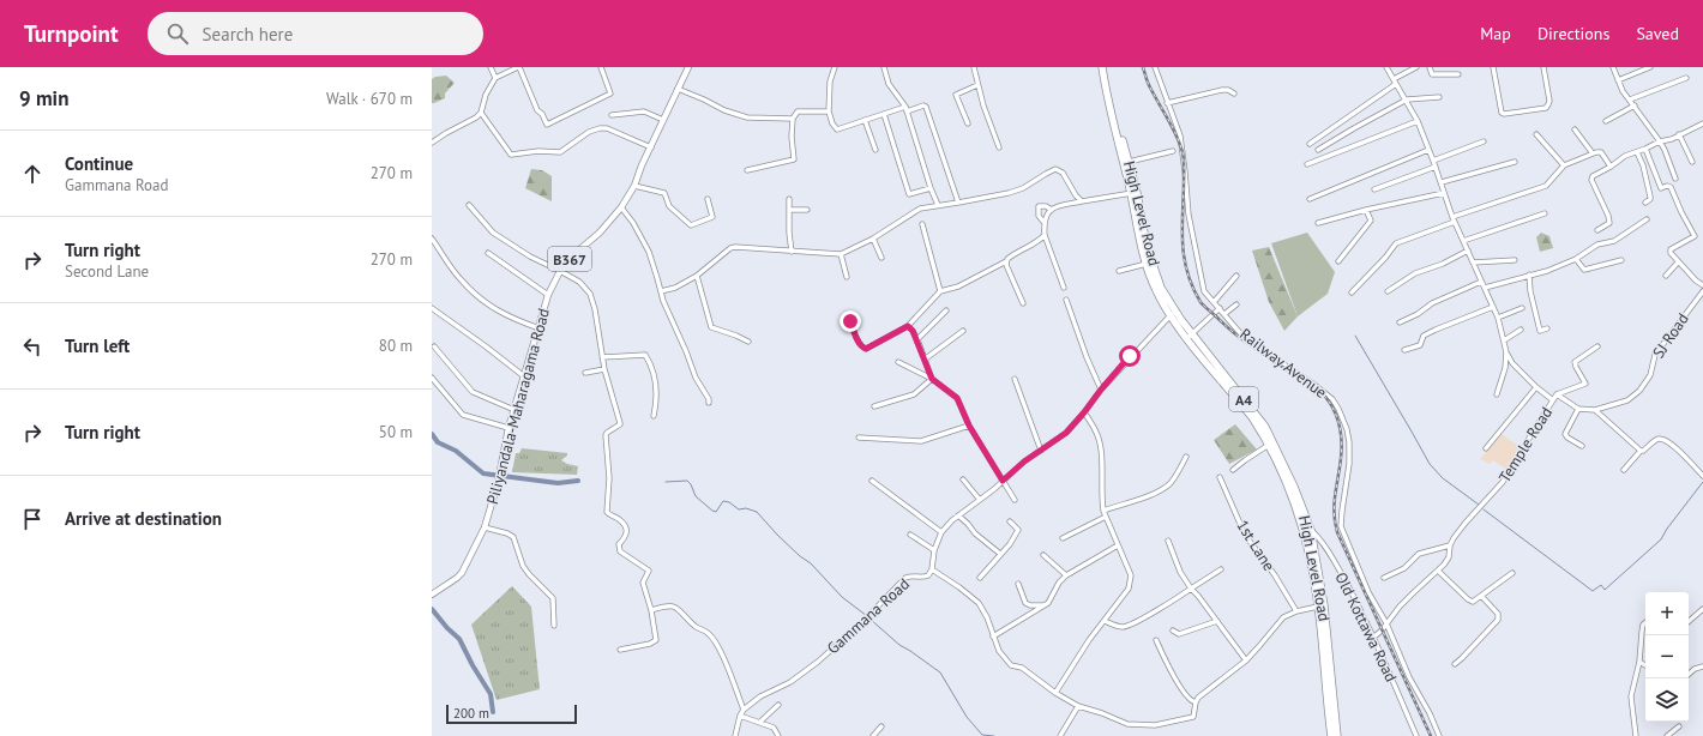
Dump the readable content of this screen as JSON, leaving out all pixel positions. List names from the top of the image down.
{
  "streets": {
    "highway": ["High Level Road", "A4"],
    "main road": ["B367", "Piliyandala-Maharagama Road"],
    "street": [
      "SJ Road",
      "Railway Avenue",
      "Temple Road",
      "1st Lane",
      "Gammana Road",
      "Old Kottawa Road"
    ]
  },
  "crossings": [
    ["High Level Road", "Old Kottawa Road"],
    ["Railway Avenue", "Temple Road"],
    ["Temple Road", "Old Kottawa Road"]
  ],
  "scale_bar": "200 m",
  "page": {
    "header": "Turnpoint",
    "search": "Search here",
    "nav": ["Map", "Directions", "Saved"],
    "heading": ["9 min", "Walk · 670 m"],
    "list": [
      ["Continue", "Gammana Road", "270 m"],
      ["Turn right", "Second Lane", "270 m"],
      ["Turn left", "80 m"],
      ["Turn right", "50 m"],
      "Arrive at destination"
    ],
    "map_buttons": ["+", "−"],
    "scale": "200 m"
  }
}
